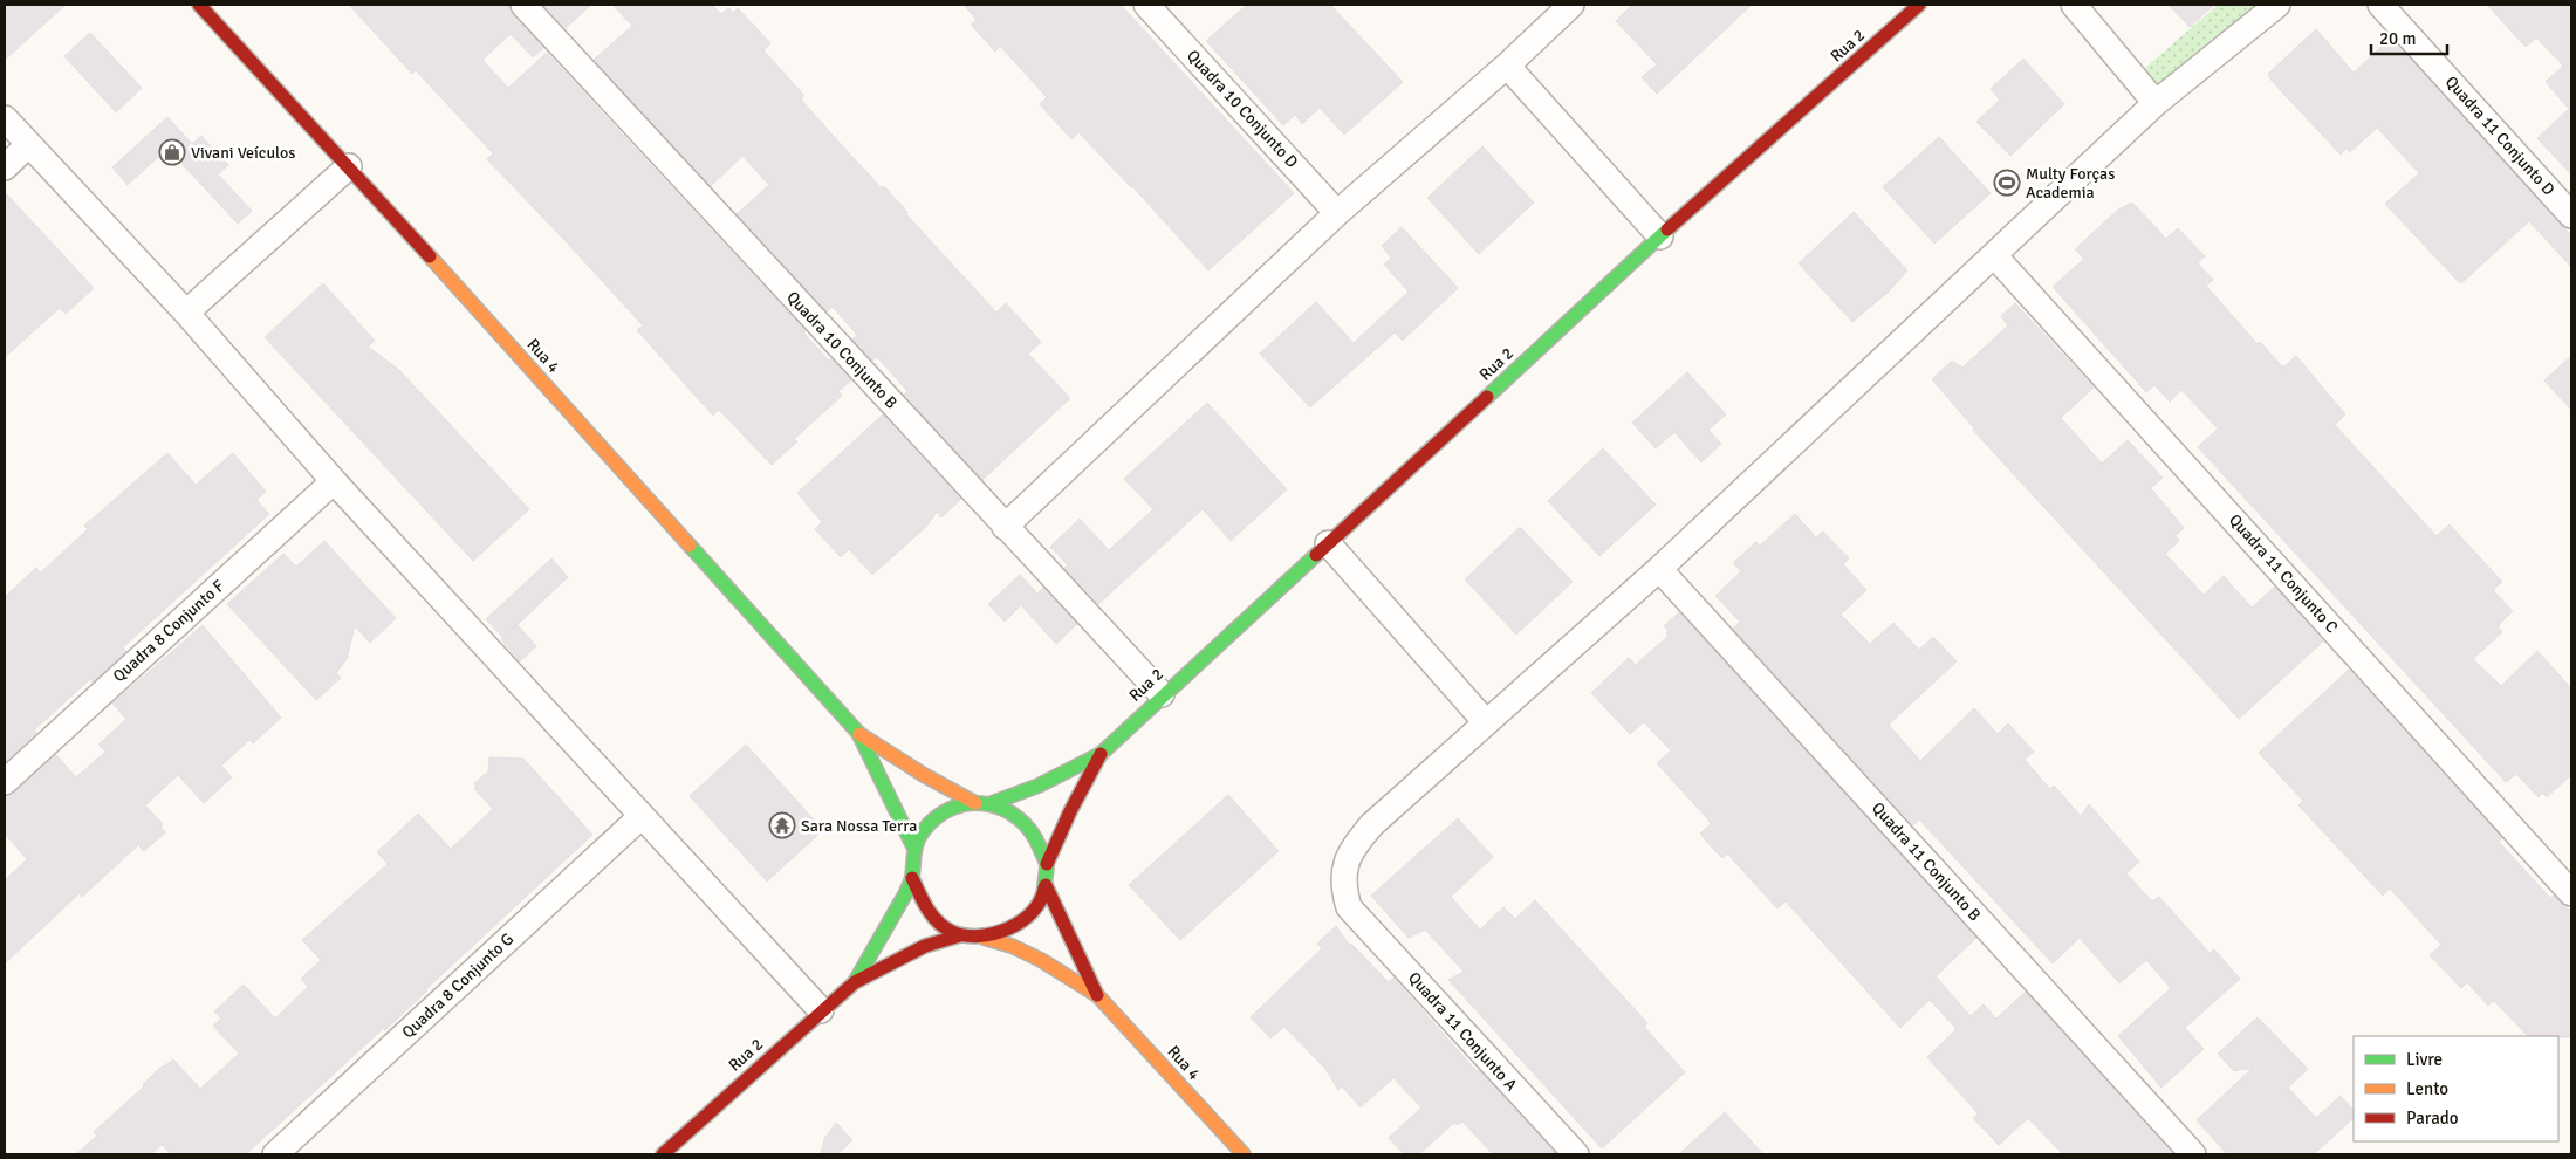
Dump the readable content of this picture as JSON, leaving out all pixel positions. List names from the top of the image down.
{
  "streets": {
    "street": [
      "Rua 2",
      "Quadra 10 Conjunto D",
      "Quadra 11 Conjunto D",
      "Quadra 10 Conjunto B",
      "Rua 4",
      "Quadra 11 Conjunto C",
      "Quadra 8 Conjunto F",
      "Quadra 11 Conjunto B",
      "Quadra 8 Conjunto G",
      "Quadra 11 Conjunto A"
    ]
  },
  "crossings": [
    ["Rua 2", "Quadra 10 Conjunto B"]
  ],
  "places": {
    "shop": ["Vivani Veículos"],
    "sports": ["Multy Forças Academia"],
    "temple": ["Sara Nossa Terra"]
  },
  "legend": ["Livre", "Lento", "Parado"],
  "scale_bar": "20 m"
}
